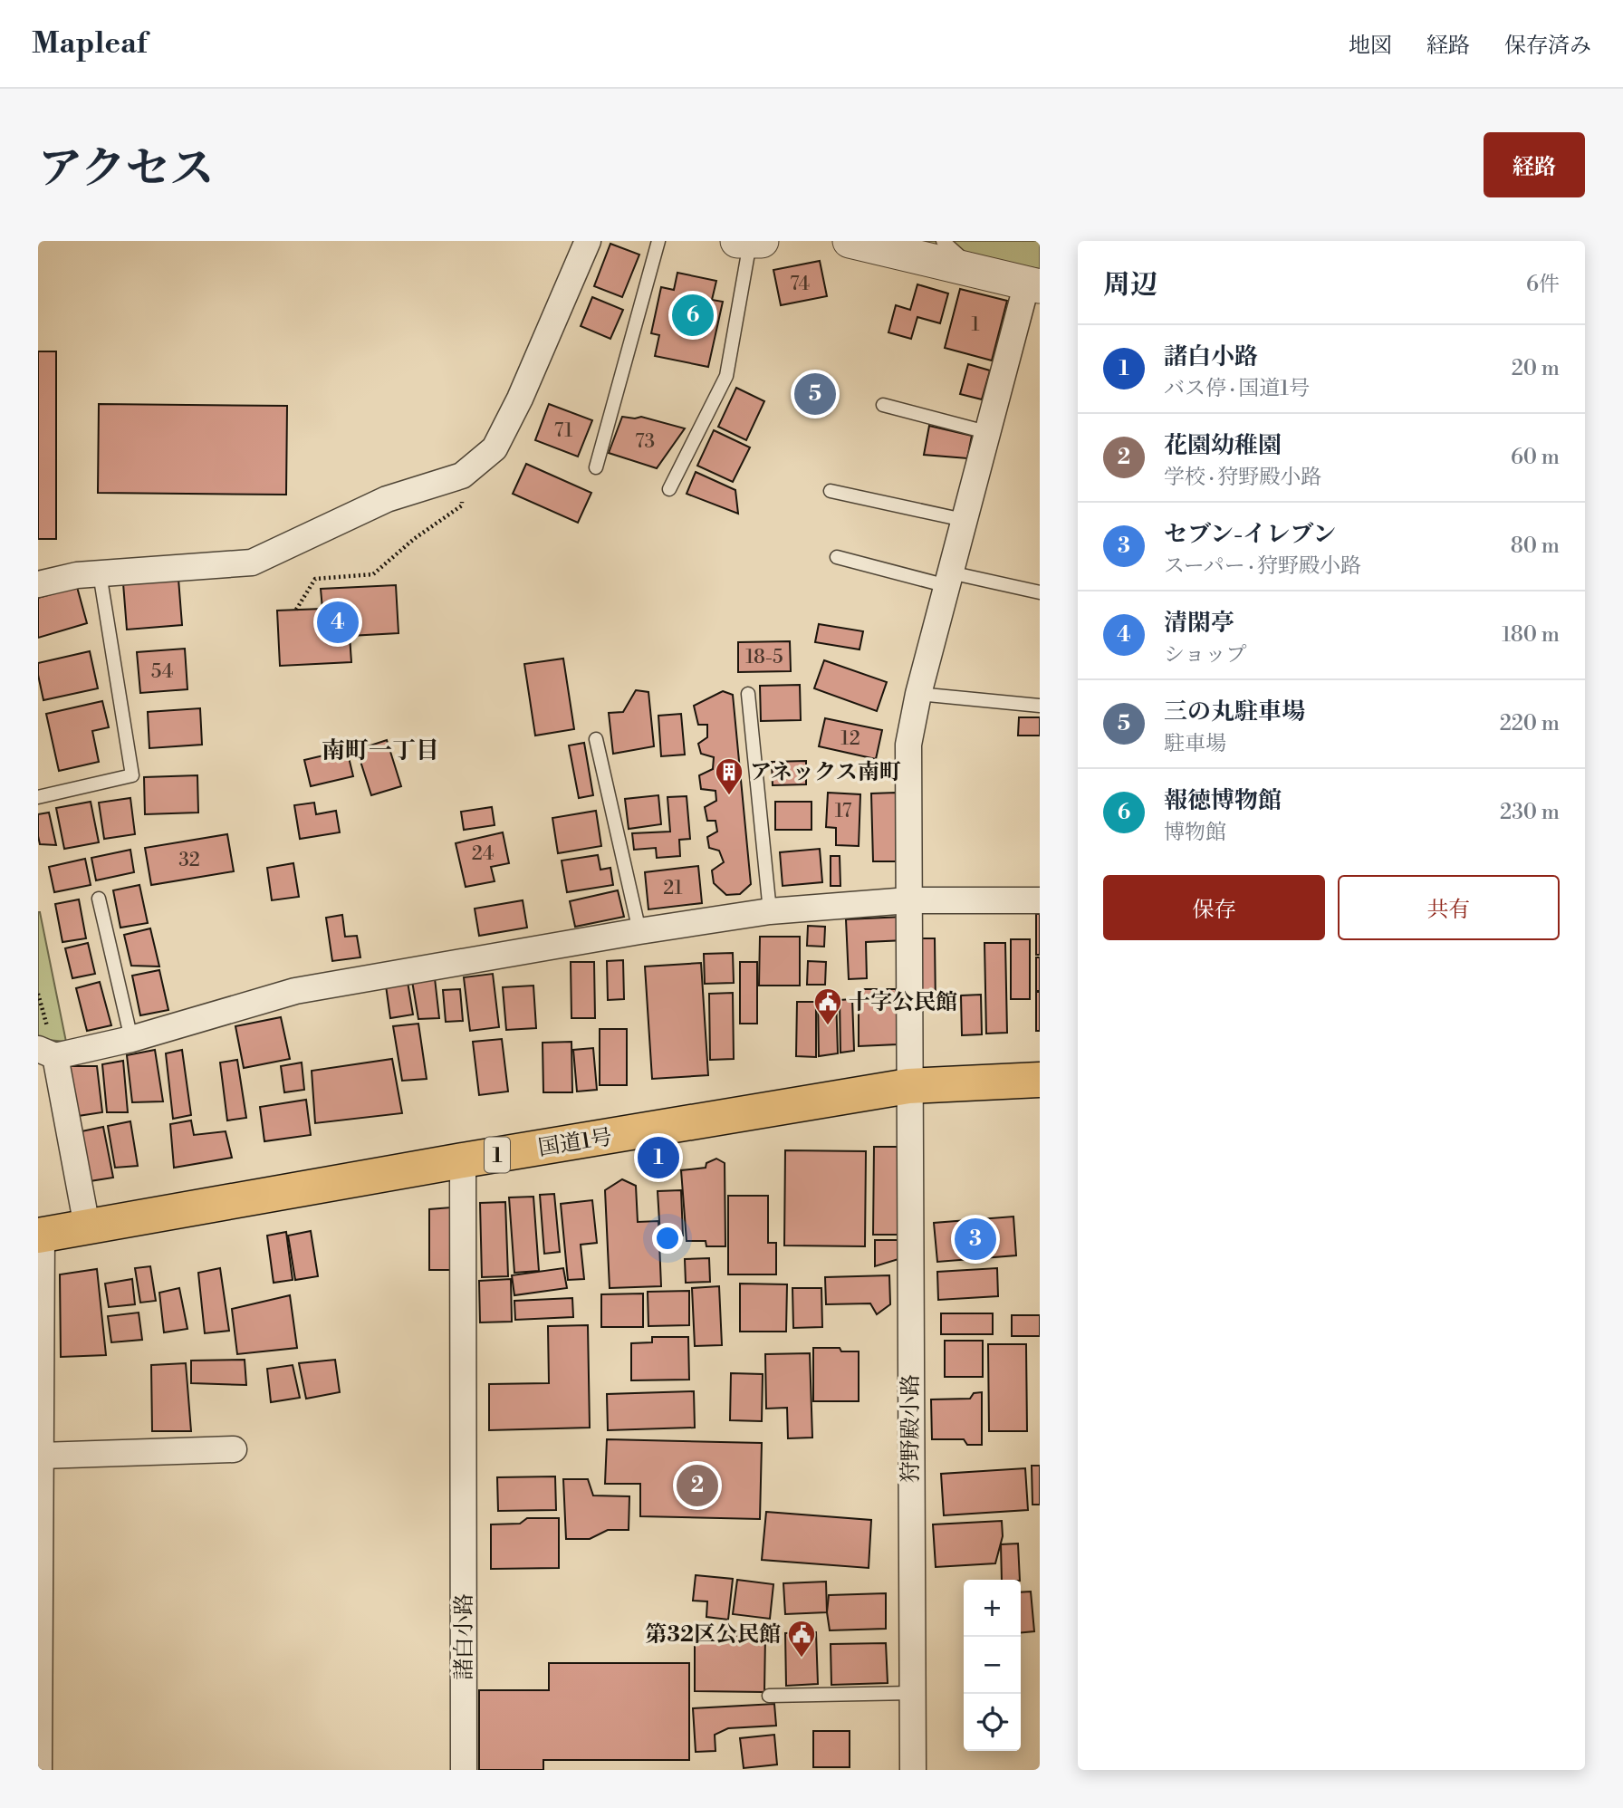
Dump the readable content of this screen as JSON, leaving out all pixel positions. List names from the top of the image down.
{
  "streets": {
    "highway": ["国道1号", "1"],
    "street": ["狩野殿小路", "諸白小路"]
  },
  "crossings": [
    ["国道1号", "狩野殿小路"],
    ["国道1号", "諸白小路"]
  ],
  "districts": ["南町一丁目"],
  "places": {
    "building": ["アネックス南町"],
    "public building": ["十字公民館", "第32区公民館"]
  },
  "house_numbers": [
    "74",
    "1",
    "71",
    "73",
    "18-5",
    "54",
    "12",
    "17",
    "24",
    "32",
    "21"
  ],
  "page": {
    "header": "Mapleaf",
    "nav": ["地図", "経路", "保存済み"],
    "title": "アクセス",
    "buttons": [
      "経路",
      ["保存", "共有"]
    ],
    "heading": ["周辺", "6件"],
    "pins": [
      "6",
      "5",
      "4",
      "1",
      "3",
      "2"
    ],
    "list": [
      {
        "mark": "1",
        "name": "諸白小路",
        "note": "バス停 · 国道1号",
        "value": "20 m"
      },
      {
        "mark": "2",
        "name": "花園幼稚園",
        "note": "学校 · 狩野殿小路",
        "value": "60 m"
      },
      {
        "mark": "3",
        "name": "セブン-イレブン",
        "note": "スーパー · 狩野殿小路",
        "value": "80 m"
      },
      {
        "mark": "4",
        "name": "清閑亭",
        "note": "ショップ",
        "value": "180 m"
      },
      {
        "mark": "5",
        "name": "三の丸駐車場",
        "note": "駐車場",
        "value": "220 m"
      },
      {
        "mark": "6",
        "name": "報徳博物館",
        "note": "博物館",
        "value": "230 m"
      }
    ],
    "map_buttons": ["+", "−"]
  }
}
